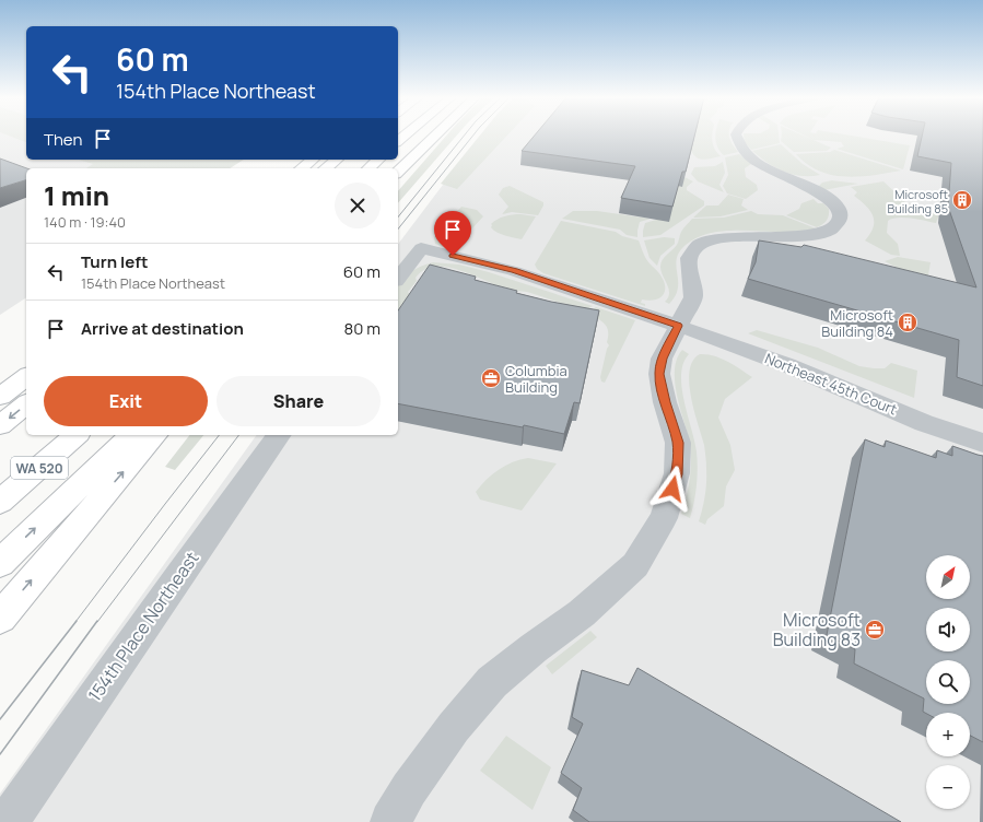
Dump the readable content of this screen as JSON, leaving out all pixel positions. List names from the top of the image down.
{
  "streets": {
    "highway": ["WA 520"],
    "street": ["Northeast 45th Court", "154th Place Northeast"]
  },
  "places": {
    "building": ["Microsoft Building 85", "Microsoft Building 84"],
    "office": ["Columbia Building", "Microsoft Building 83"]
  },
  "north": "top right",
  "page": {
    "turn": ["60 m", "154th Place Northeast"],
    "then": "Then",
    "heading": ["1 min", "140 m · 19:40"],
    "list": [
      {
        "name": "Turn left",
        "note": "154th Place Northeast",
        "value": "60 m"
      },
      {
        "name": "Arrive at destination",
        "value": "80 m"
      }
    ],
    "buttons": ["Exit", "Share"],
    "map_buttons": ["+", "−"]
  }
}
